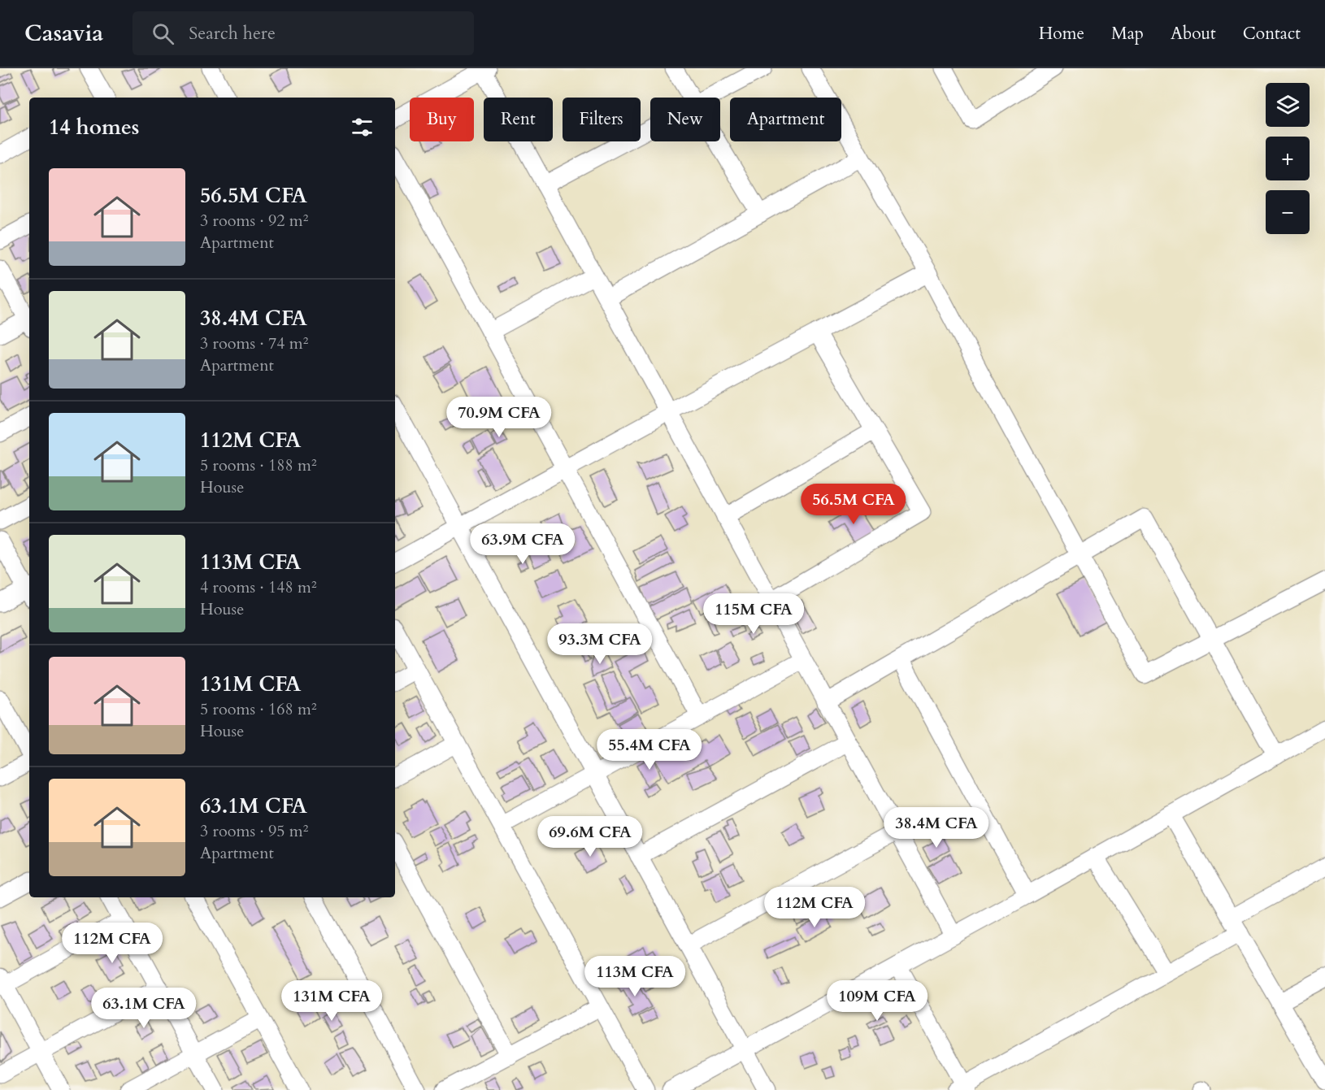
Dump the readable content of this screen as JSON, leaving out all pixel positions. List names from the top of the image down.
{
  "page": {
    "header": "Casavia",
    "search": "Search here",
    "nav": [
      "Home",
      "Map",
      "About",
      "Contact"
    ],
    "map_buttons": ["+", "−"],
    "chip": [
      "Buy",
      "Rent",
      "Filters",
      "New",
      "Apartment"
    ],
    "heading": "14 homes",
    "list": [
      {
        "name": "56.5M CFA",
        "note": "3 rooms · 92 m² · Apartment"
      },
      {
        "name": "38.4M CFA",
        "note": "3 rooms · 74 m² · Apartment"
      },
      {
        "name": "112M CFA",
        "note": "5 rooms · 188 m² · House"
      },
      {
        "name": "113M CFA",
        "note": "4 rooms · 148 m² · House"
      },
      {
        "name": "131M CFA",
        "note": "5 rooms · 168 m² · House"
      },
      {
        "name": "63.1M CFA",
        "note": "3 rooms · 95 m² · Apartment"
      }
    ],
    "price": [
      "70.9M CFA",
      "56.5M CFA",
      "63.9M CFA",
      "115M CFA",
      "93.3M CFA",
      "55.4M CFA",
      "38.4M CFA",
      "69.6M CFA",
      "112M CFA",
      "112M CFA",
      "113M CFA",
      "131M CFA",
      "109M CFA",
      "63.1M CFA"
    ]
  }
}
